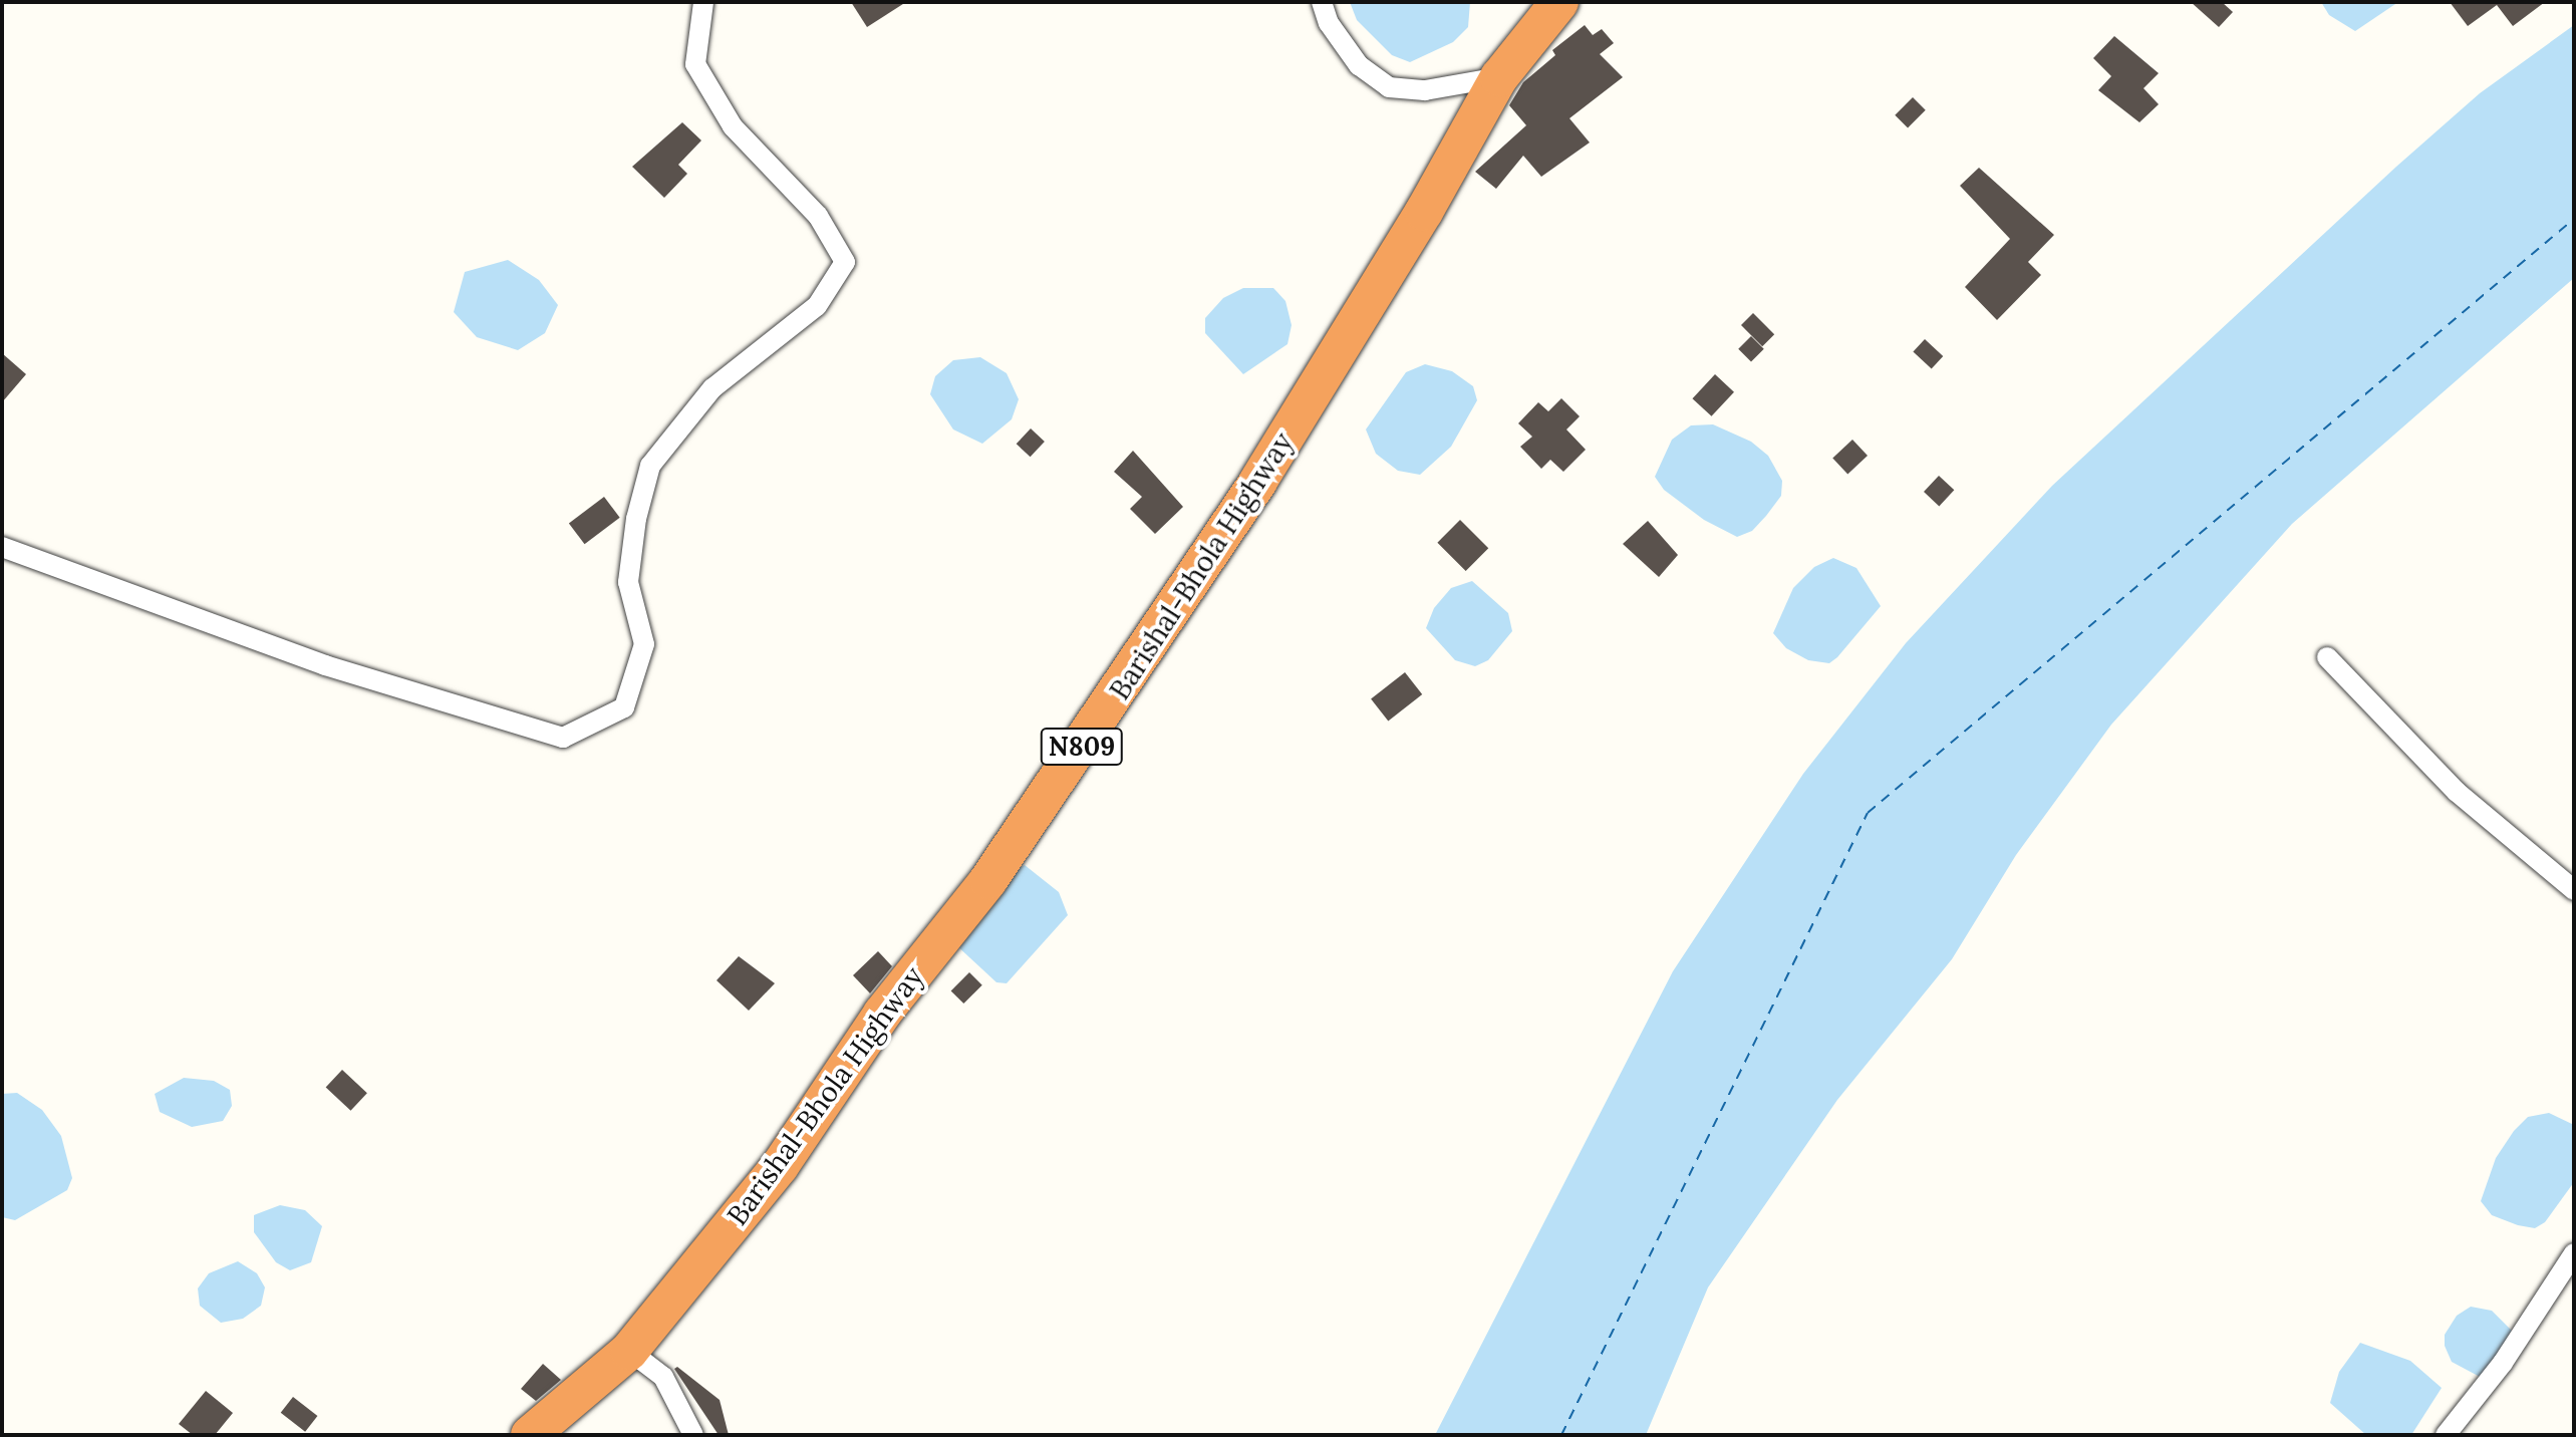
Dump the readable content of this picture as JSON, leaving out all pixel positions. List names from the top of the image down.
{
  "streets": {
    "highway": ["Barishal-Bhola Highway", "N809"]
  }
}
